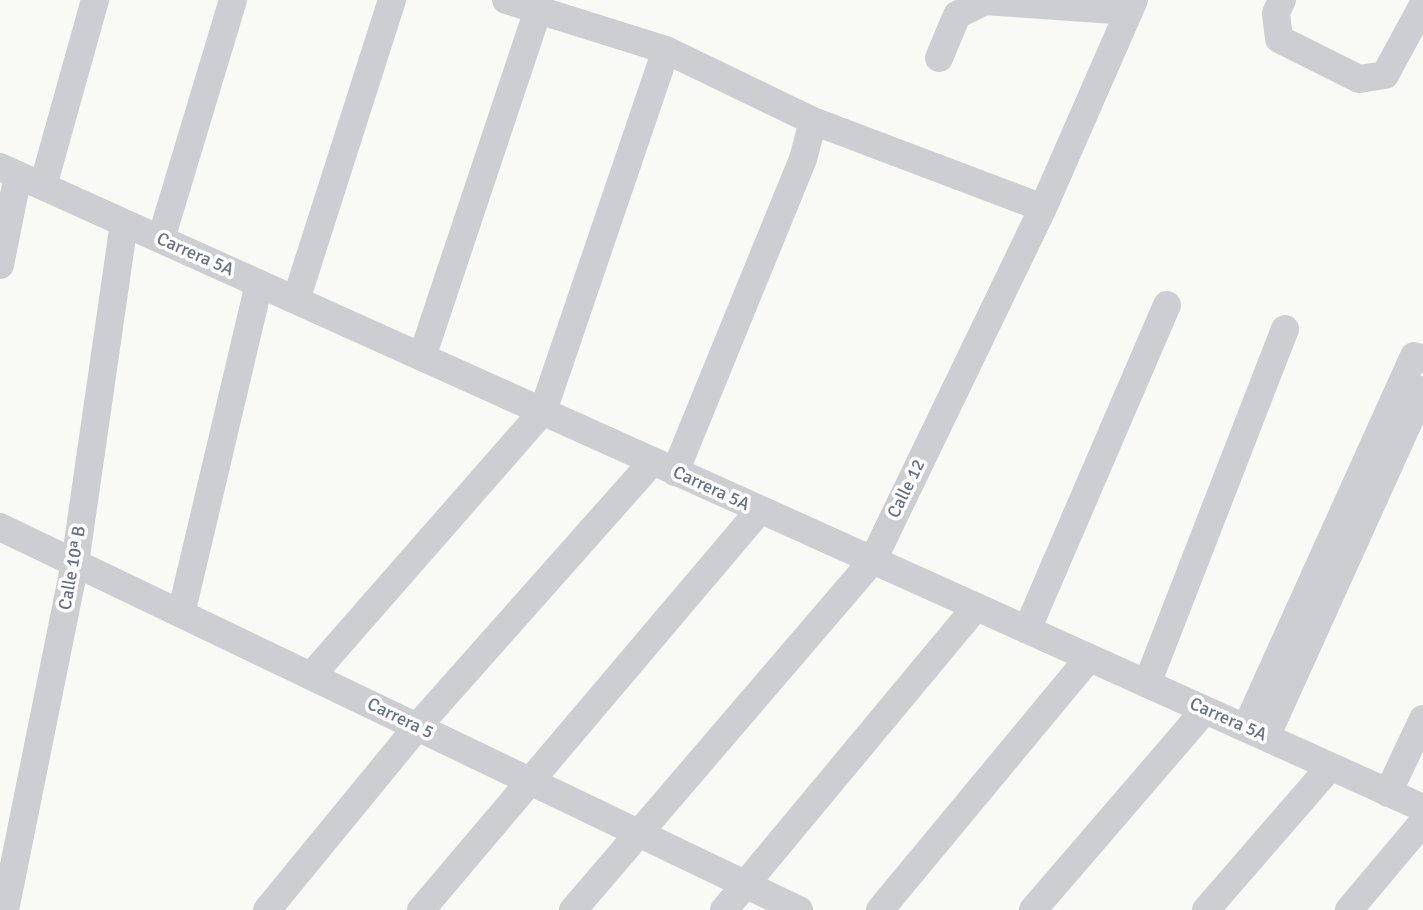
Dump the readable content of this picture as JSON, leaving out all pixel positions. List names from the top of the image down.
{
  "streets": {
    "street": [
      "Carrera 5A",
      "Calle 12",
      "Calle 10ª B",
      "Carrera 5"
    ]
  },
  "crossings": [
    ["Carrera 5A", "Calle 12"],
    ["Carrera 5A", "Calle 10ª B"],
    ["Calle 12", "Carrera 5"],
    ["Calle 10ª B", "Carrera 5"]
  ]
}
